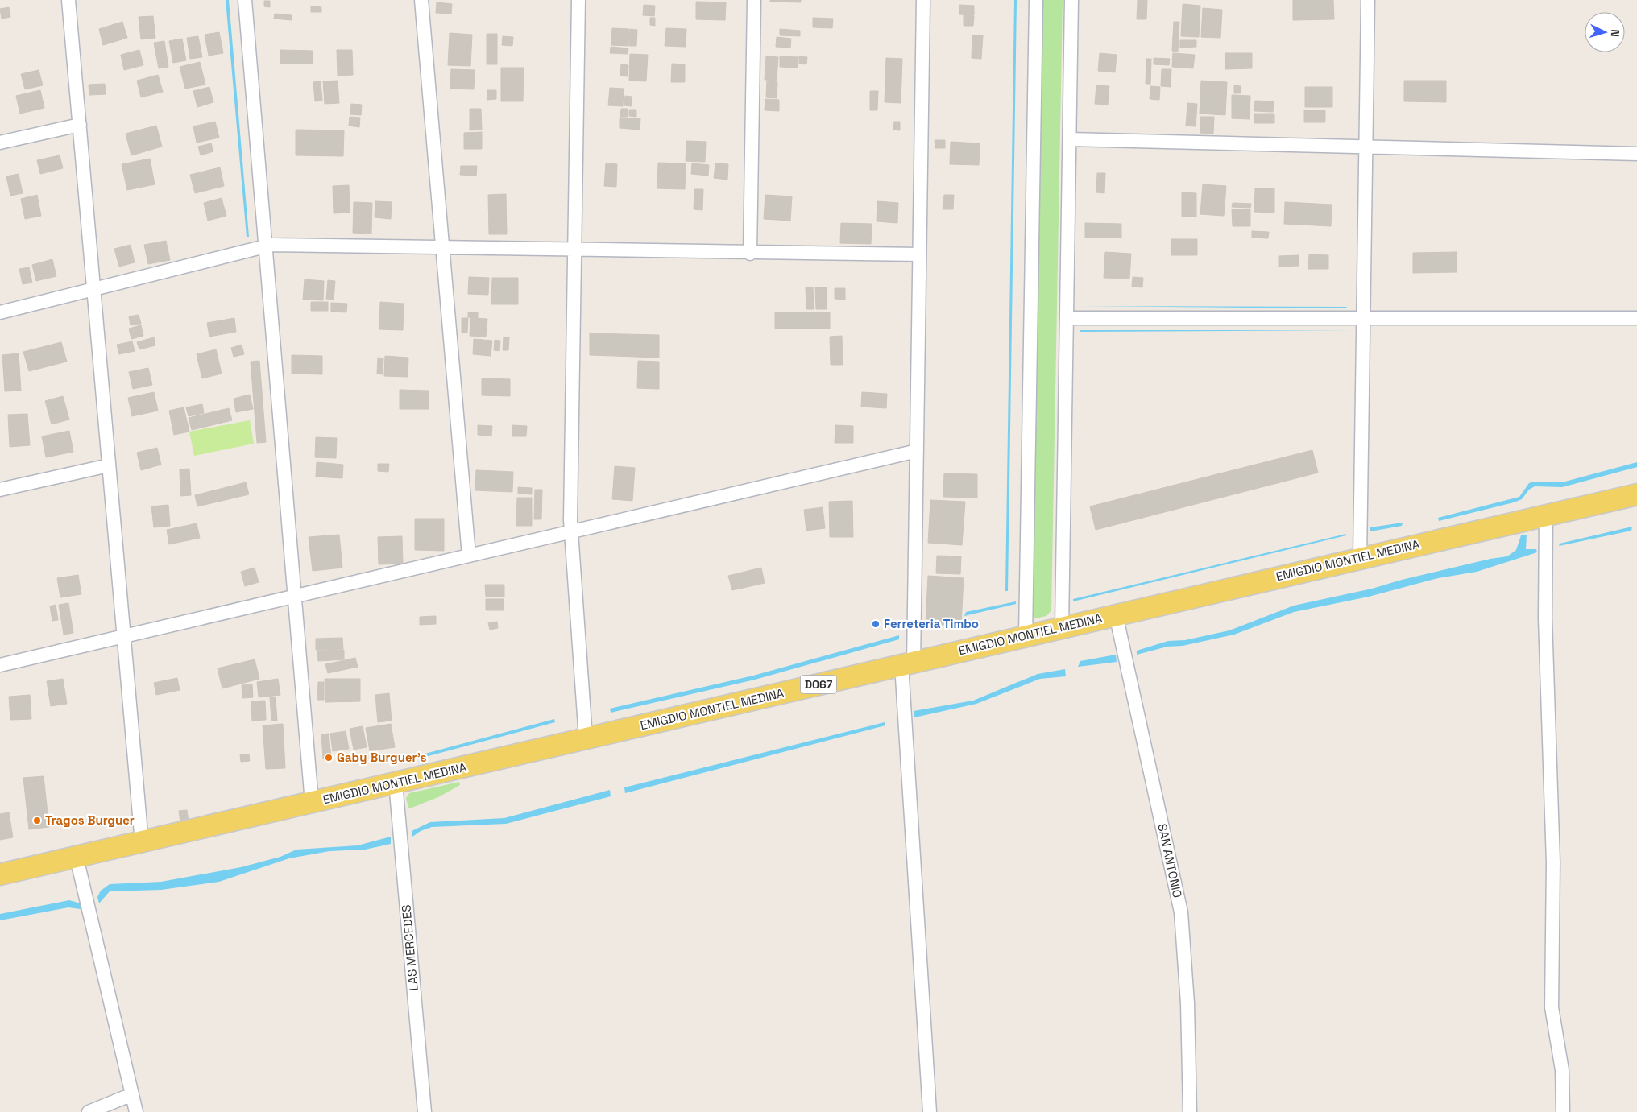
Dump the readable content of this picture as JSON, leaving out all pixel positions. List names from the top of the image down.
{
  "streets": {
    "main road": ["EMIGDIO MONTIEL MEDINA", "D067"],
    "street": ["SAN ANTONIO", "LAS MERCEDES"]
  },
  "crossings": [
    ["EMIGDIO MONTIEL MEDINA", "SAN ANTONIO"],
    ["EMIGDIO MONTIEL MEDINA", "LAS MERCEDES"]
  ],
  "places": ["Ferreteria Timbo", "Gaby Burguer's", "Tragos Burguer"],
  "north": "right"
}
